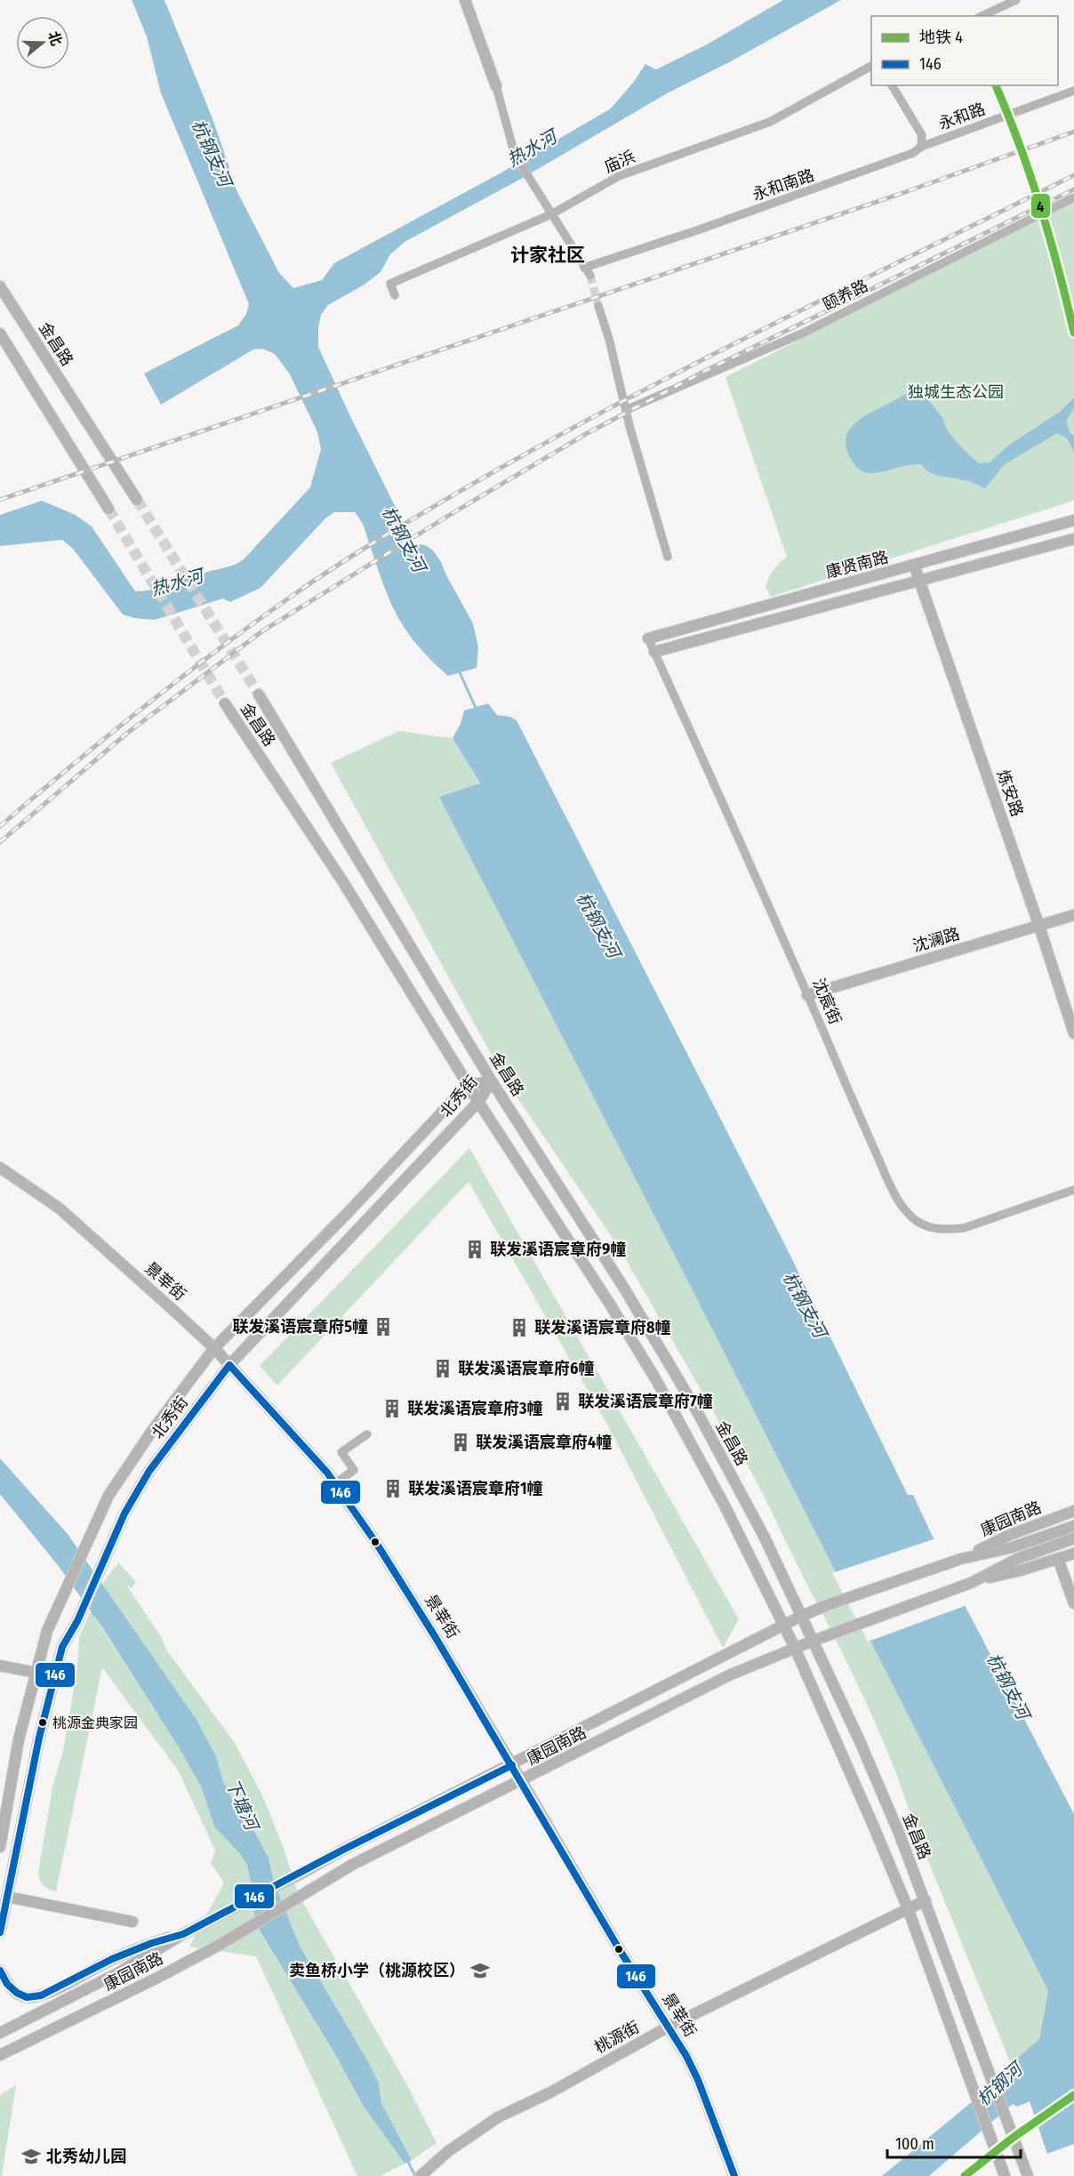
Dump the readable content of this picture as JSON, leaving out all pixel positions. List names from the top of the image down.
{
  "streets": {
    "main road": [
      "金昌路",
      "康贤南路",
      "炼安路",
      "沈澜路",
      "北秀街",
      "景莘街",
      "康园南路",
      "桃源街"
    ],
    "street": [
      "永和路",
      "庙浜",
      "永和南路",
      "颐养路",
      "沈宸街"
    ]
  },
  "crossings": [
    ["永和路", "永和南路"],
    ["金昌路", "北秀街"],
    ["金昌路", "康园南路"],
    ["金昌路", "桃源街"],
    ["康贤南路", "炼安路"],
    ["康贤南路", "沈宸街"],
    ["炼安路", "沈澜路"],
    ["沈澜路", "沈宸街"],
    ["北秀街", "景莘街"],
    ["景莘街", "康园南路"],
    ["景莘街", "桃源街"]
  ],
  "districts": ["计家社区"],
  "water": [
    "热水河",
    "杭钢支河",
    "下塘河",
    "杭钢河"
  ],
  "parks": ["独城生态公园"],
  "places": {
    "building": [
      "联发溪语宸章府9幢",
      "联发溪语宸章府5幢",
      "联发溪语宸章府8幢",
      "联发溪语宸章府6幢",
      "联发溪语宸章府7幢",
      "联发溪语宸章府3幢",
      "联发溪语宸章府4幢",
      "联发溪语宸章府1幢"
    ],
    "other": ["桃源金典家园"],
    "school or university": ["卖鱼桥小学（桃源校区）", "北秀幼儿园"]
  },
  "lines": ["metro line 4", "transit line 146"],
  "legend": ["地铁 4", "146"],
  "scale_bar": "100 m",
  "north": "right"
}
